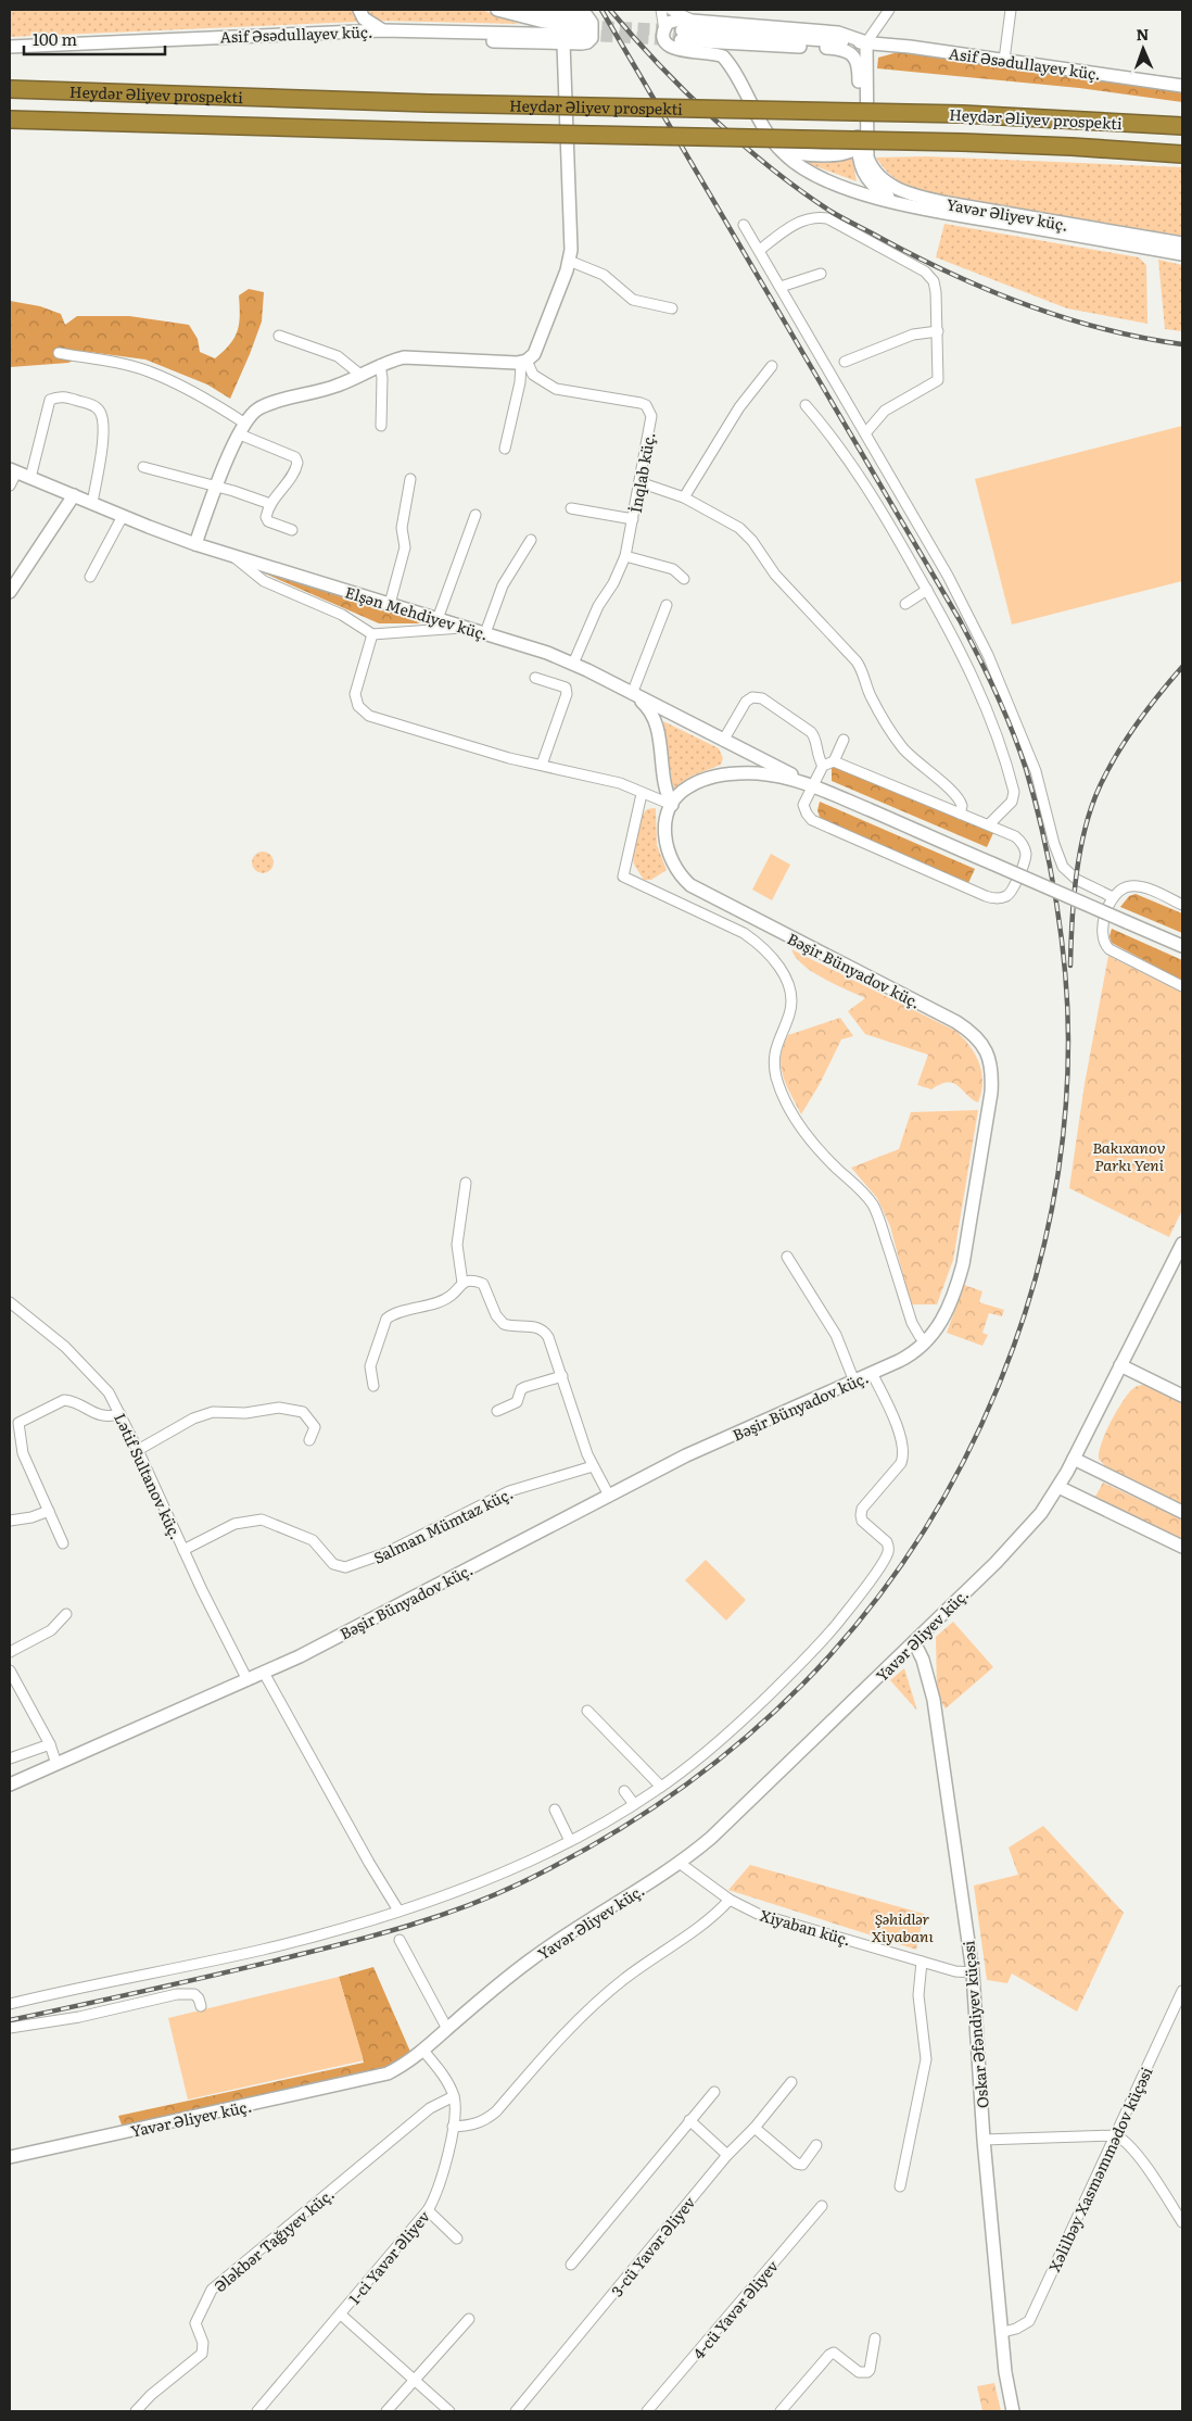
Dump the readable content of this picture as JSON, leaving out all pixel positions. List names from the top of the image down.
{
  "streets": {
    "highway": ["Heydər Əliyev prospekti"],
    "street": [
      "Asif Əsədullayev küç.",
      "Yavər Əliyev küç.",
      "İnqlab küç.",
      "Elşən Mehdiyev küç.",
      "Bəşir Bünyadov küç.",
      "Lətif Sultanov küç.",
      "Salman Mümtaz küç.",
      "Xiyaban küç.",
      "Oskar Əfəndiyev küçəsi",
      "Xəlilbəy Xasməmmədov küçəsi",
      "Ələkbər Tağıyev küç.",
      "3-cü Yavər Əliyev",
      "1-ci Yavər Əliyev",
      "4-cü Yavər Əliyev"
    ]
  },
  "crossings": [
    ["Asif Əsədullayev küç.", "Yavər Əliyev küç."],
    ["Yavər Əliyev küç.", "Xiyaban küç."],
    ["Yavər Əliyev küç.", "Oskar Əfəndiyev küçəsi"],
    ["İnqlab küç.", "Elşən Mehdiyev küç."],
    ["Bəşir Bünyadov küç.", "Lətif Sultanov küç."],
    ["Lətif Sultanov küç.", "Salman Mümtaz küç."],
    ["Xiyaban küç.", "Oskar Əfəndiyev küçəsi"],
    ["Oskar Əfəndiyev küçəsi", "Xəlilbəy Xasməmmədov küçəsi"],
    ["Ələkbər Tağıyev küç.", "1-ci Yavər Əliyev"]
  ],
  "parks": ["Bakıxanov Parkı Yeni", "Şəhidlər Xiyabanı"],
  "scale_bar": "100 m",
  "north": "top"
}
